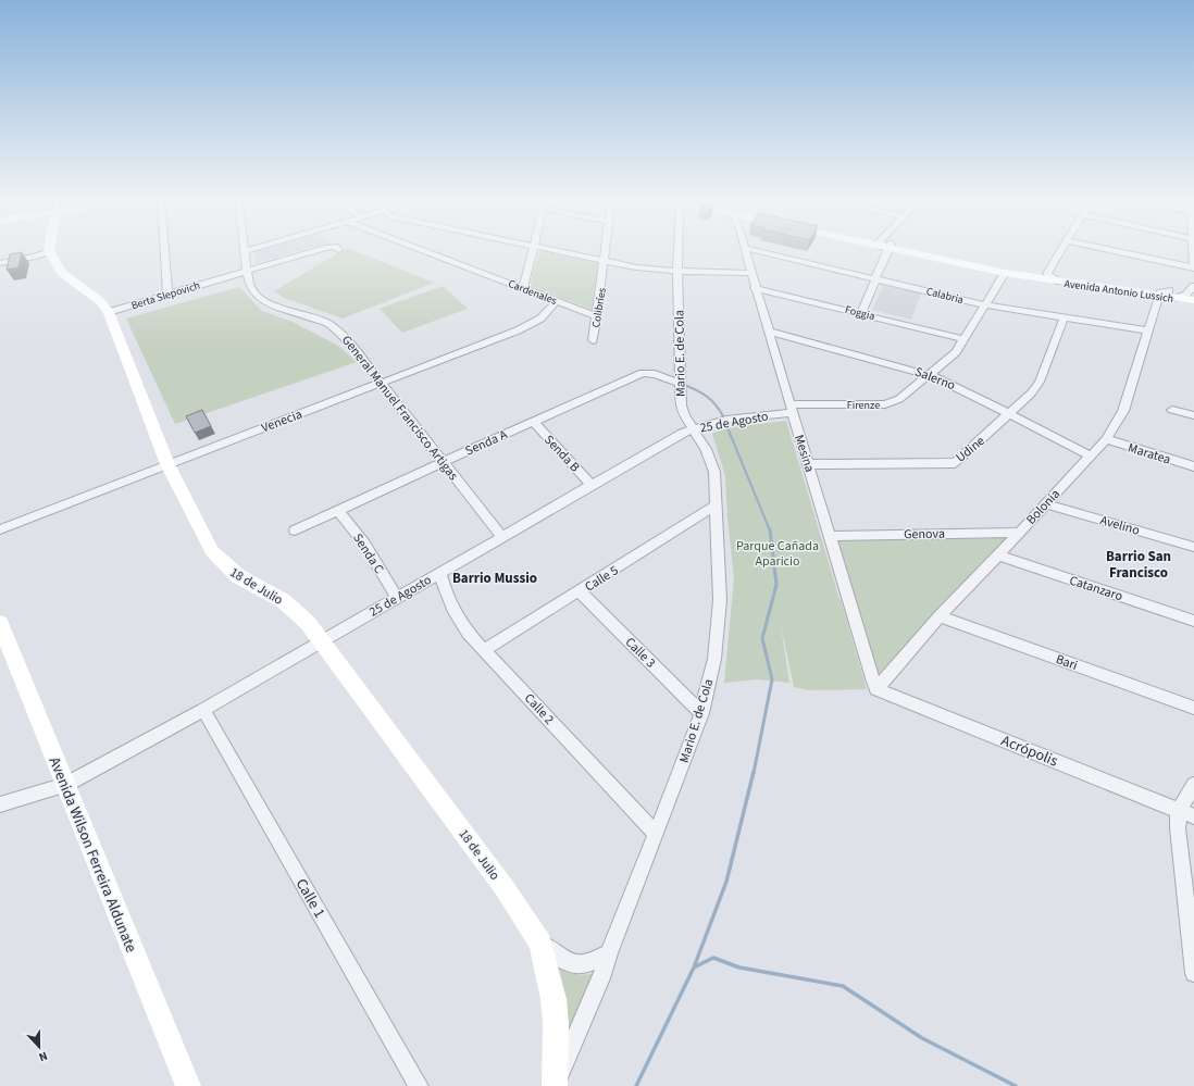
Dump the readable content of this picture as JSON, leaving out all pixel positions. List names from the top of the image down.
{
  "streets": {
    "street": [
      "Avenida Antonio Lussich",
      "Cardenales",
      "Berta Slepovich",
      "Calabria",
      "Colibríes",
      "Foggia",
      "Mario E. de Cola",
      "Salerno",
      "Firenze",
      "General Manuel Francisco Artigas",
      "Venecia",
      "25 de Agosto",
      "Senda A",
      "Udine",
      "Senda B",
      "Mesina",
      "Maratea",
      "Bolonia",
      "Avelino",
      "Genova",
      "Senda C",
      "Calle 5",
      "18 de Julio",
      "Catanzaro",
      "Calle 3",
      "Bari",
      "Calle 2",
      "Acrópolis",
      "Avenida Wilson Ferreira Aldunate",
      "Calle 1"
    ]
  },
  "crossings": [
    ["Avenida Antonio Lussich", "Firenze"],
    ["Avenida Antonio Lussich", "Bolonia"],
    ["Cardenales", "Colibríes"],
    ["Cardenales", "Venecia"],
    ["Berta Slepovich", "General Manuel Francisco Artigas"],
    ["Berta Slepovich", "18 de Julio"],
    ["Calabria", "Firenze"],
    ["Calabria", "Udine"],
    ["Calabria", "Bolonia"],
    ["Foggia", "Firenze"],
    ["Foggia", "Mesina"],
    ["Mario E. de Cola", "25 de Agosto"],
    ["Mario E. de Cola", "Senda A"],
    ["Mario E. de Cola", "Calle 5"],
    ["Mario E. de Cola", "18 de Julio"],
    ["Mario E. de Cola", "Calle 3"],
    ["Mario E. de Cola", "Calle 2"],
    ["Salerno", "Firenze"],
    ["Salerno", "Udine"],
    ["Salerno", "Mesina"],
    ["Salerno", "Bolonia"],
    ["Firenze", "25 de Agosto"],
    ["Firenze", "Mesina"],
    ["General Manuel Francisco Artigas", "Venecia"],
    ["General Manuel Francisco Artigas", "25 de Agosto"],
    ["General Manuel Francisco Artigas", "Senda A"],
    ["Venecia", "18 de Julio"],
    ["25 de Agosto", "Senda B"],
    ["25 de Agosto", "Mesina"],
    ["25 de Agosto", "Senda C"],
    ["25 de Agosto", "18 de Julio"],
    ["25 de Agosto", "Calle 2"],
    ["25 de Agosto", "Avenida Wilson Ferreira Aldunate"],
    ["25 de Agosto", "Calle 1"],
    ["Senda A", "Senda B"],
    ["Senda A", "Senda C"],
    ["Udine", "Mesina"],
    ["Mesina", "Bolonia"],
    ["Mesina", "Genova"],
    ["Mesina", "Acrópolis"],
    ["Maratea", "Bolonia"],
    ["Bolonia", "Avelino"],
    ["Bolonia", "Genova"],
    ["Bolonia", "Catanzaro"],
    ["Bolonia", "Bari"],
    ["Bolonia", "Acrópolis"],
    ["Calle 5", "Calle 3"],
    ["Calle 5", "Calle 2"]
  ],
  "districts": ["Barrio San Francisco", "Barrio Mussio"],
  "parks": ["Parque Cañada Aparicio"],
  "north": "bottom"
}
